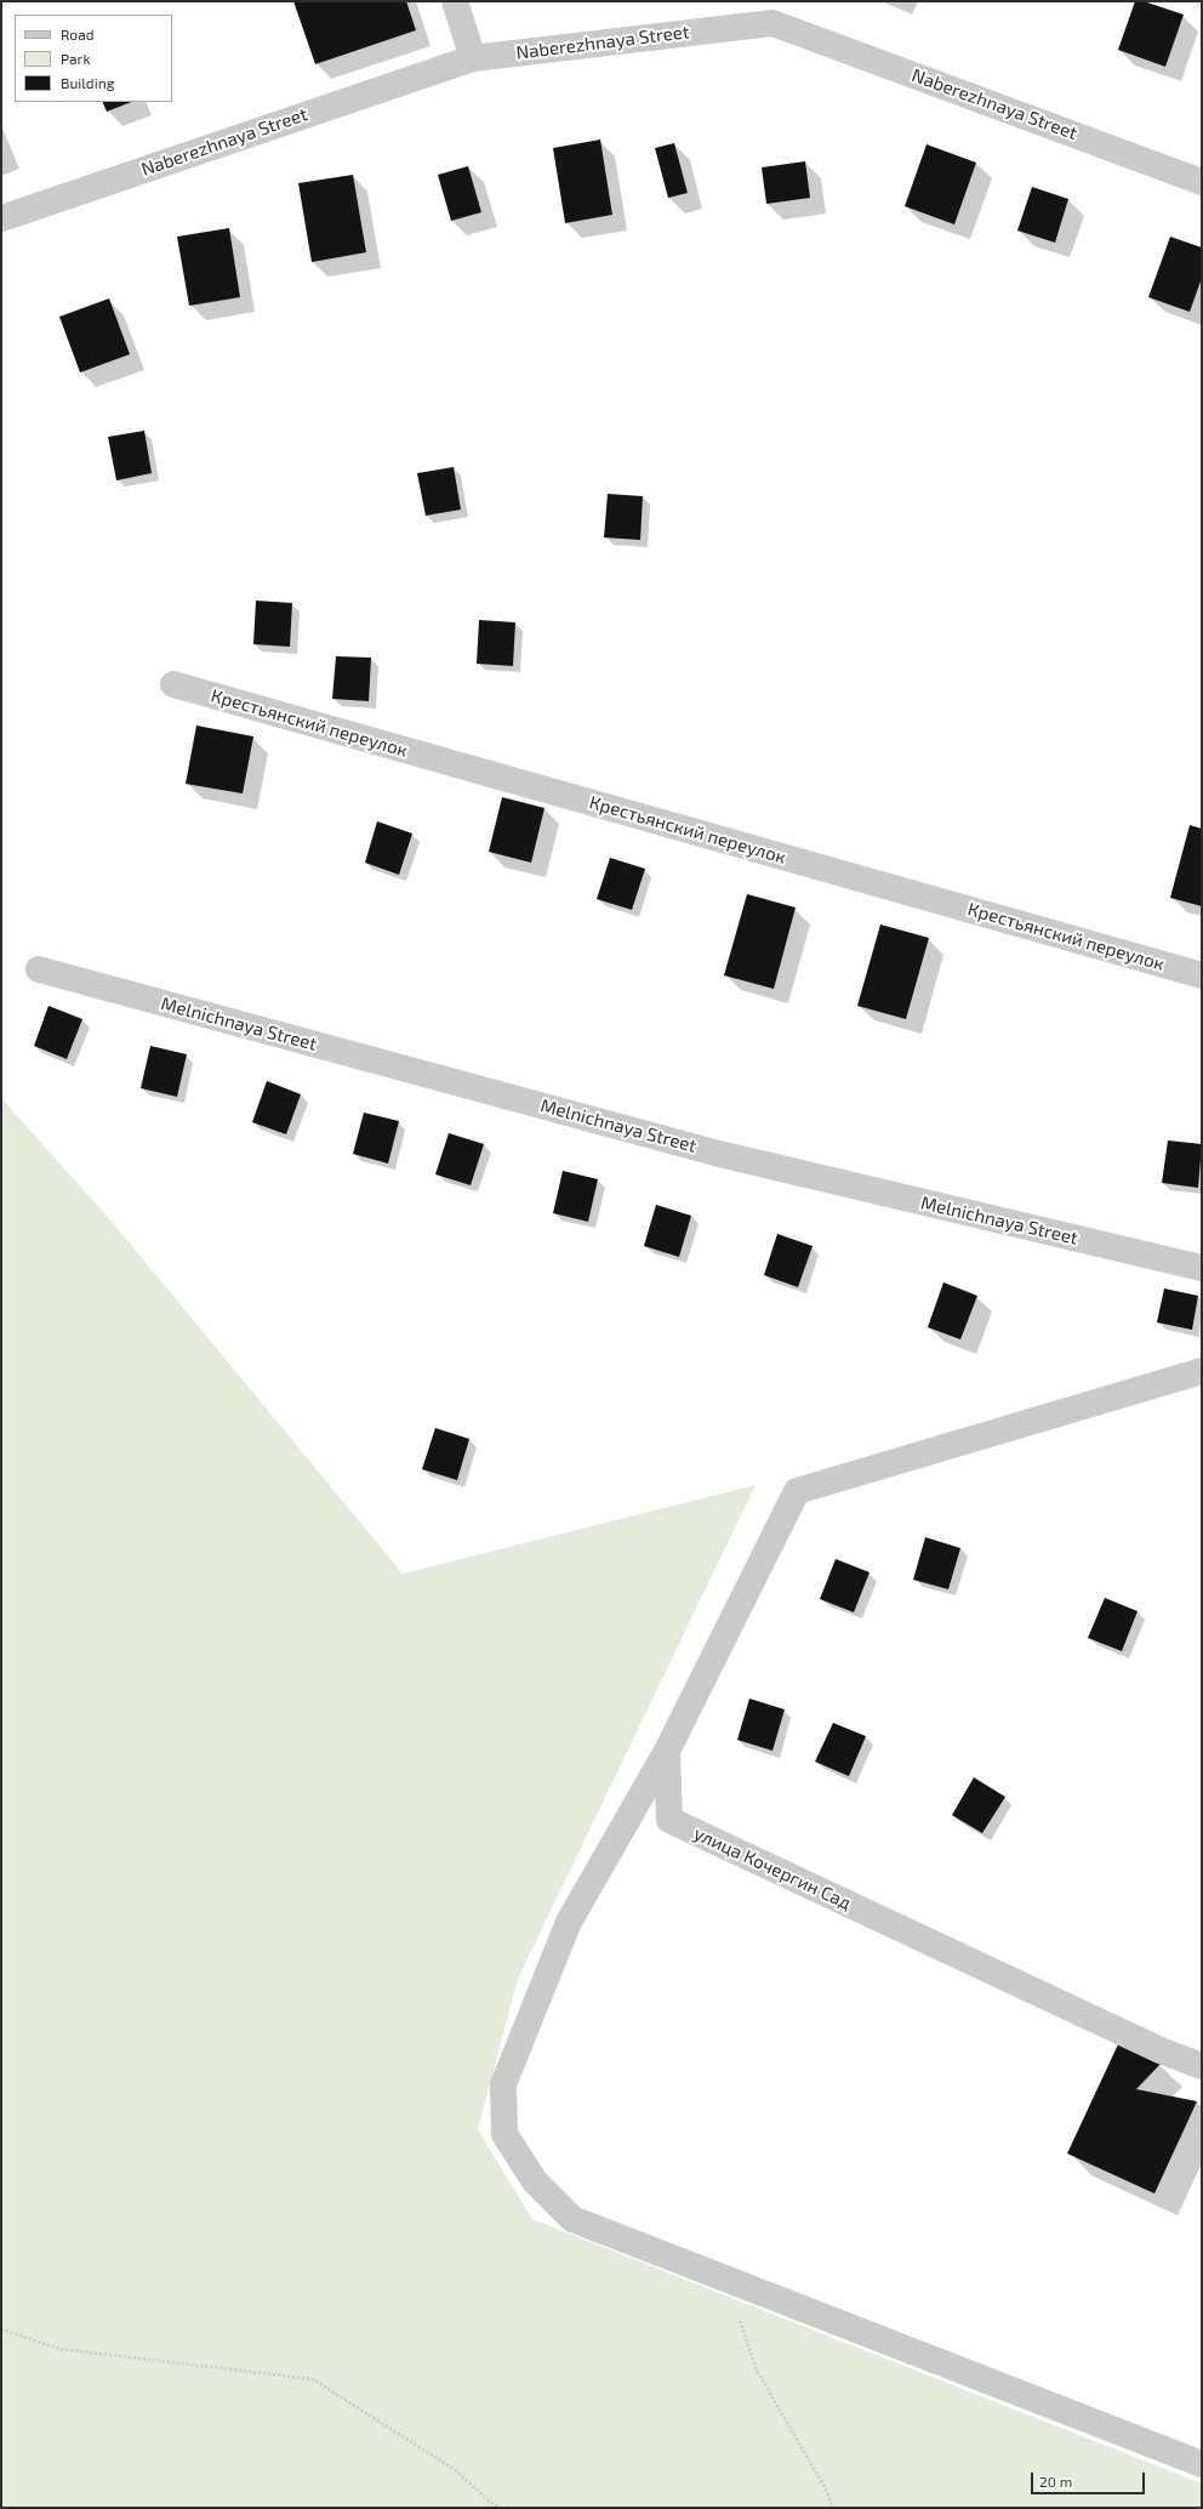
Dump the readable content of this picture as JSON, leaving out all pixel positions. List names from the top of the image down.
{
  "streets": {
    "street": [
      "Naberezhnaya Street",
      "Крестьянский переулок",
      "Melnichnaya Street",
      "улица Кочергин Сад"
    ]
  },
  "legend": ["Road", "Park", "Building"],
  "scale_bar": "20 m"
}
